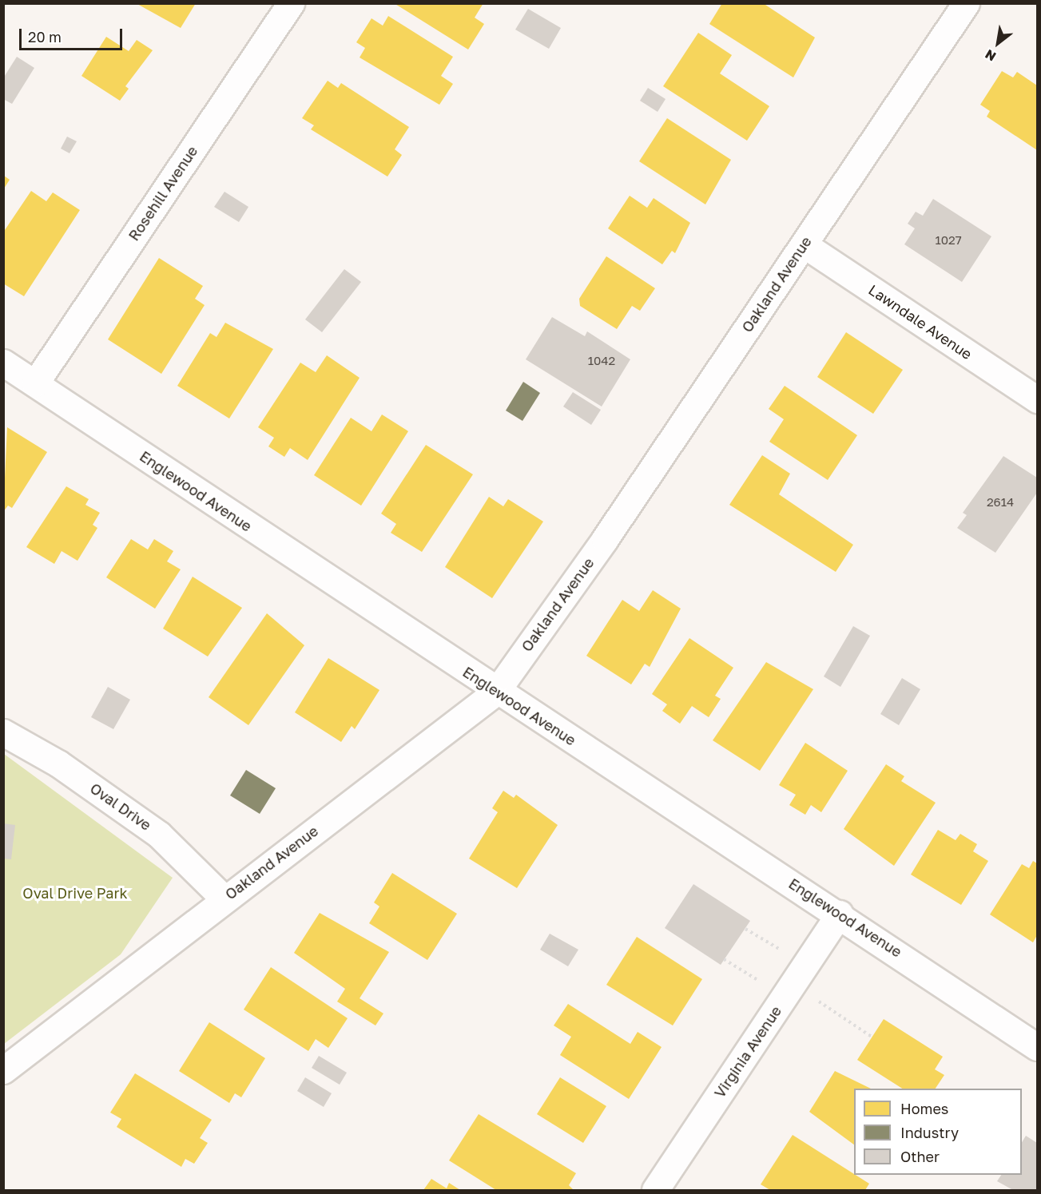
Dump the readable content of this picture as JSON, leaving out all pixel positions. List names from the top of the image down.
{
  "streets": {
    "street": [
      "Rosehill Avenue",
      "Oakland Avenue",
      "Lawndale Avenue",
      "Englewood Avenue",
      "Oval Drive",
      "Virginia Avenue"
    ]
  },
  "crossings": [
    ["Rosehill Avenue", "Englewood Avenue"],
    ["Oakland Avenue", "Lawndale Avenue"],
    ["Oakland Avenue", "Englewood Avenue"],
    ["Oakland Avenue", "Oval Drive"],
    ["Englewood Avenue", "Virginia Avenue"]
  ],
  "parks": ["Oval Drive Park"],
  "house_numbers": ["1027", "1042", "2614"],
  "legend": ["Homes", "Industry", "Other"],
  "scale_bar": "20 m",
  "north": "bottom left"
}
